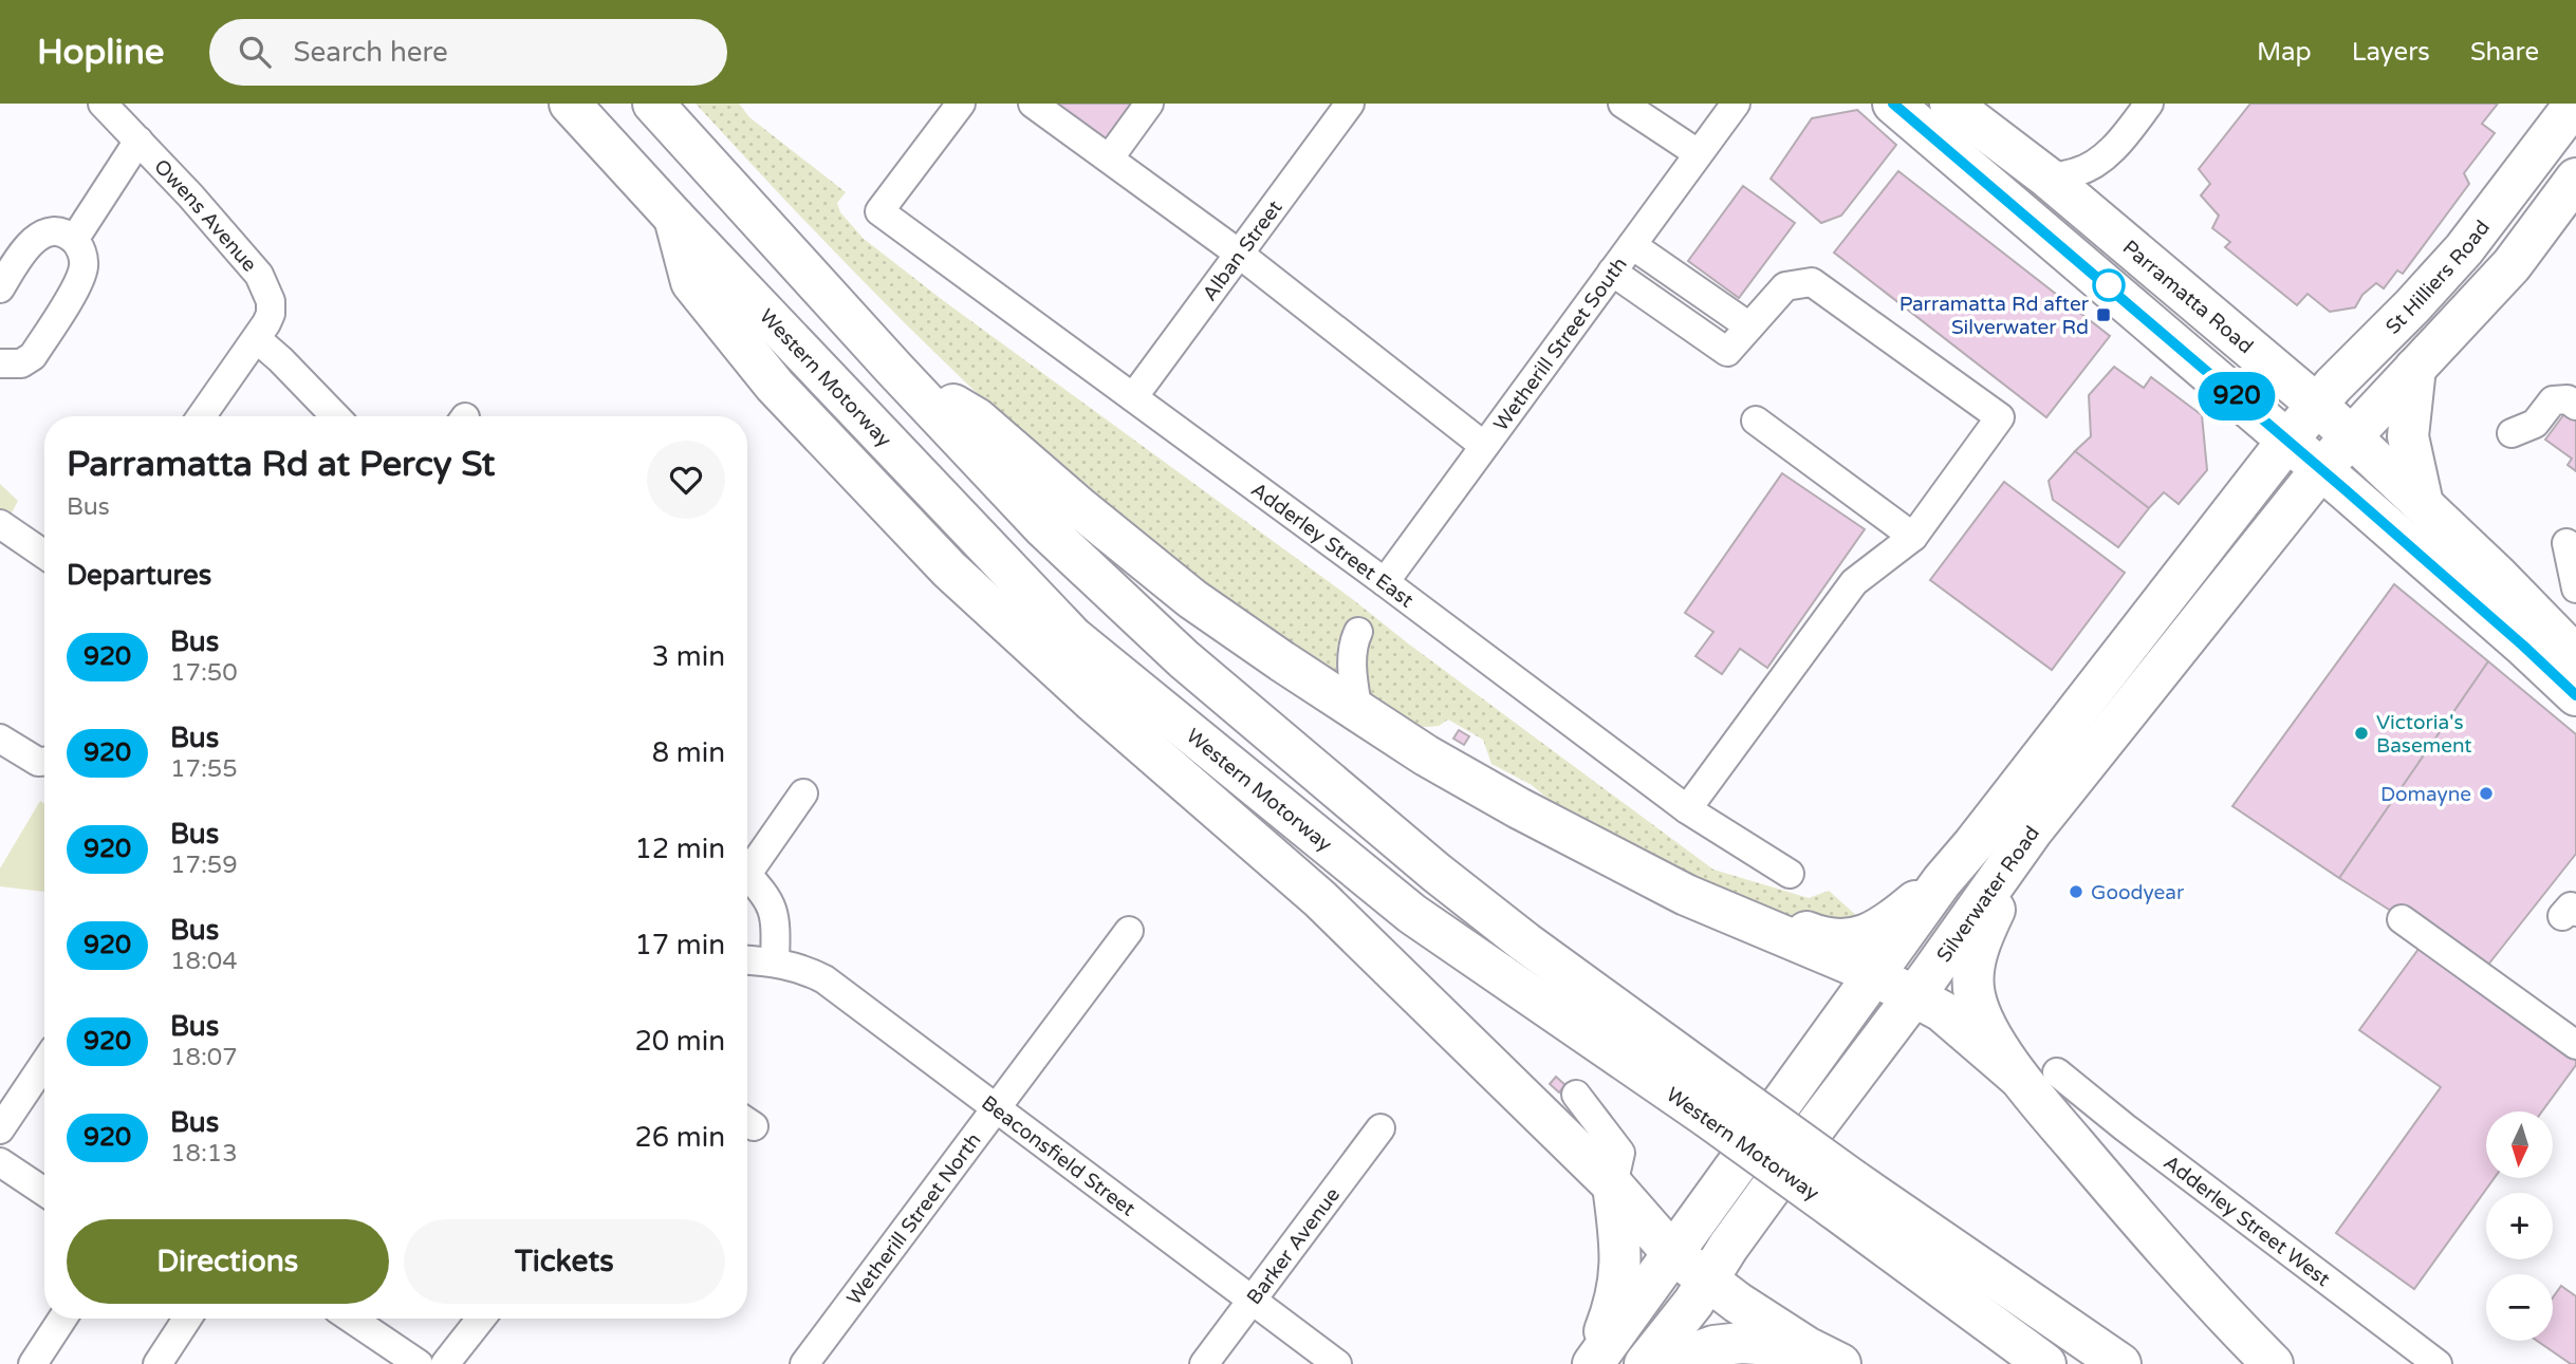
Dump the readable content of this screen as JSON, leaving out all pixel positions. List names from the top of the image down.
{
  "streets": {
    "highway": [
      "St Hilliers Road",
      "Parramatta Road",
      "Western Motorway",
      "Silverwater Road"
    ],
    "street": [
      "Owens Avenue",
      "Alban Street",
      "Wetherill Street South",
      "Adderley Street East",
      "Beaconsfield Street",
      "Wetherill Street North",
      "Adderley Street West",
      "Barker Avenue"
    ]
  },
  "crossings": [
    ["Alban Street", "Adderley Street East"],
    ["St Hilliers Road", "Parramatta Road"],
    ["St Hilliers Road", "Silverwater Road"],
    ["Parramatta Road", "Silverwater Road"],
    ["Wetherill Street South", "Adderley Street East"],
    ["Beaconsfield Street", "Wetherill Street North"],
    ["Beaconsfield Street", "Barker Avenue"]
  ],
  "places": {
    "transit": ["Parramatta Rd after Silverwater Rd"],
    "other": ["Victoria's Basement", "Domayne", "Goodyear"]
  },
  "lines": ["bus line 920"],
  "north": "bottom",
  "page": {
    "header": "Hopline",
    "search": "Search here",
    "nav": ["Map", "Layers", "Share"],
    "on_map": "920",
    "heading": [
      ["Parramatta Rd at Percy St", "Bus"],
      "Departures"
    ],
    "list": [
      {
        "mark": "920",
        "name": "Bus",
        "note": "17:50",
        "value": "3 min"
      },
      {
        "mark": "920",
        "name": "Bus",
        "note": "17:55",
        "value": "8 min"
      },
      {
        "mark": "920",
        "name": "Bus",
        "note": "17:59",
        "value": "12 min"
      },
      {
        "mark": "920",
        "name": "Bus",
        "note": "18:04",
        "value": "17 min"
      },
      {
        "mark": "920",
        "name": "Bus",
        "note": "18:07",
        "value": "20 min"
      },
      {
        "mark": "920",
        "name": "Bus",
        "note": "18:13",
        "value": "26 min"
      }
    ],
    "map_buttons": ["+", "−"],
    "buttons": ["Directions", "Tickets"]
  }
}
